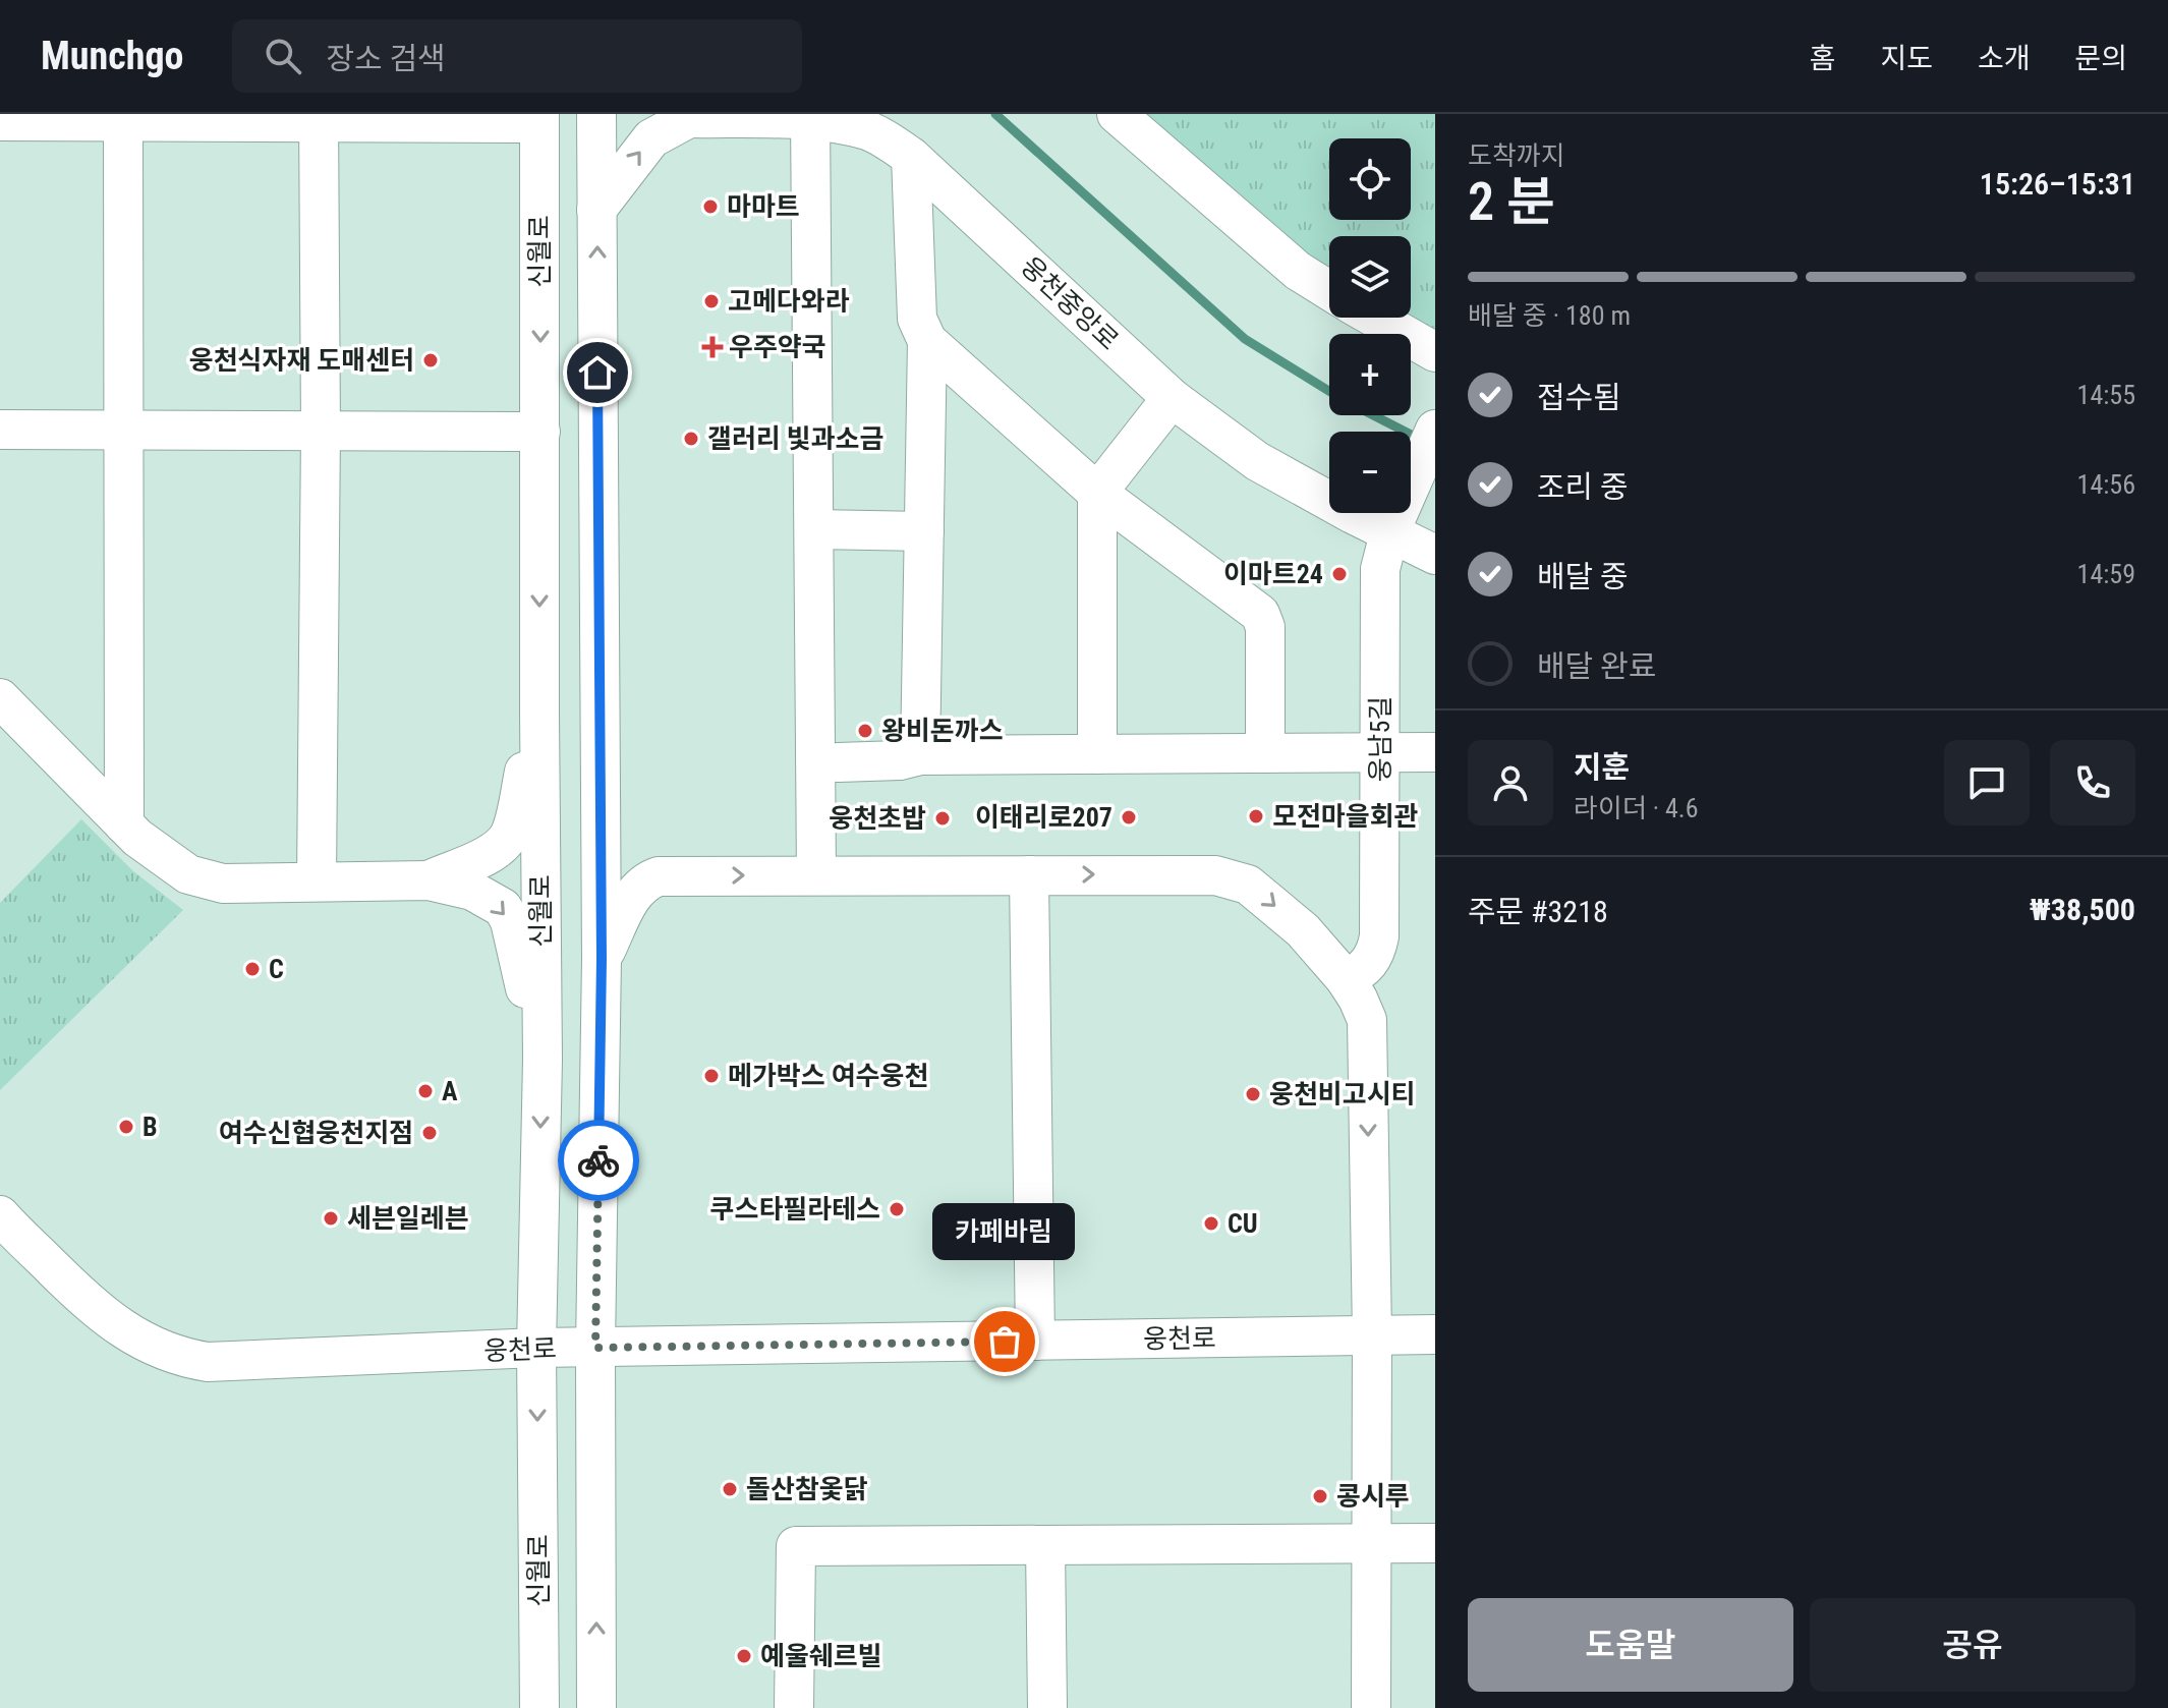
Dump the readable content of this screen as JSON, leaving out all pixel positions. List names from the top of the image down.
{
  "streets": {
    "street": [
      "신월로",
      "웅천중앙로",
      "웅남5길",
      "웅천로"
    ]
  },
  "crossings": [
    ["신월로", "웅천로"],
    ["웅천중앙로", "웅남5길"]
  ],
  "places": {
    "other": [
      "마마트",
      "고메다와라",
      "웅천식자재 도매센터",
      "갤러리 빛과소금",
      "이마트24",
      "왕비돈까스",
      "모전마을회관",
      "이태리로207",
      "웅천초밥",
      "C",
      "메가박스 여수웅천",
      "A",
      "웅천비고시티",
      "B",
      "여수신협웅천지점",
      "쿠스타필라테스",
      "세븐일레븐",
      "CU",
      "카페바림",
      "돌산참옻닭",
      "콩시루",
      "예울쉐르빌"
    ],
    "health": ["우주약국"]
  },
  "page": {
    "header": "Munchgo",
    "search": "장소 검색",
    "nav": [
      "홈",
      "지도",
      "소개",
      "문의"
    ],
    "heading": ["2 분", "도착까지", "15:26–15:31"],
    "panel": [
      "지훈",
      "라이더 · 4.6",
      "주문 #3218",
      "₩38,500"
    ],
    "map_buttons": ["+", "−"],
    "bar": "배달 중 · 180 m",
    "list": [
      ["접수됨", "14:55"],
      ["조리 중", "14:56"],
      ["배달 중", "14:59"],
      "배달 완료"
    ],
    "bubble": "카페바림",
    "buttons": ["도움말", "공유"]
  }
}
